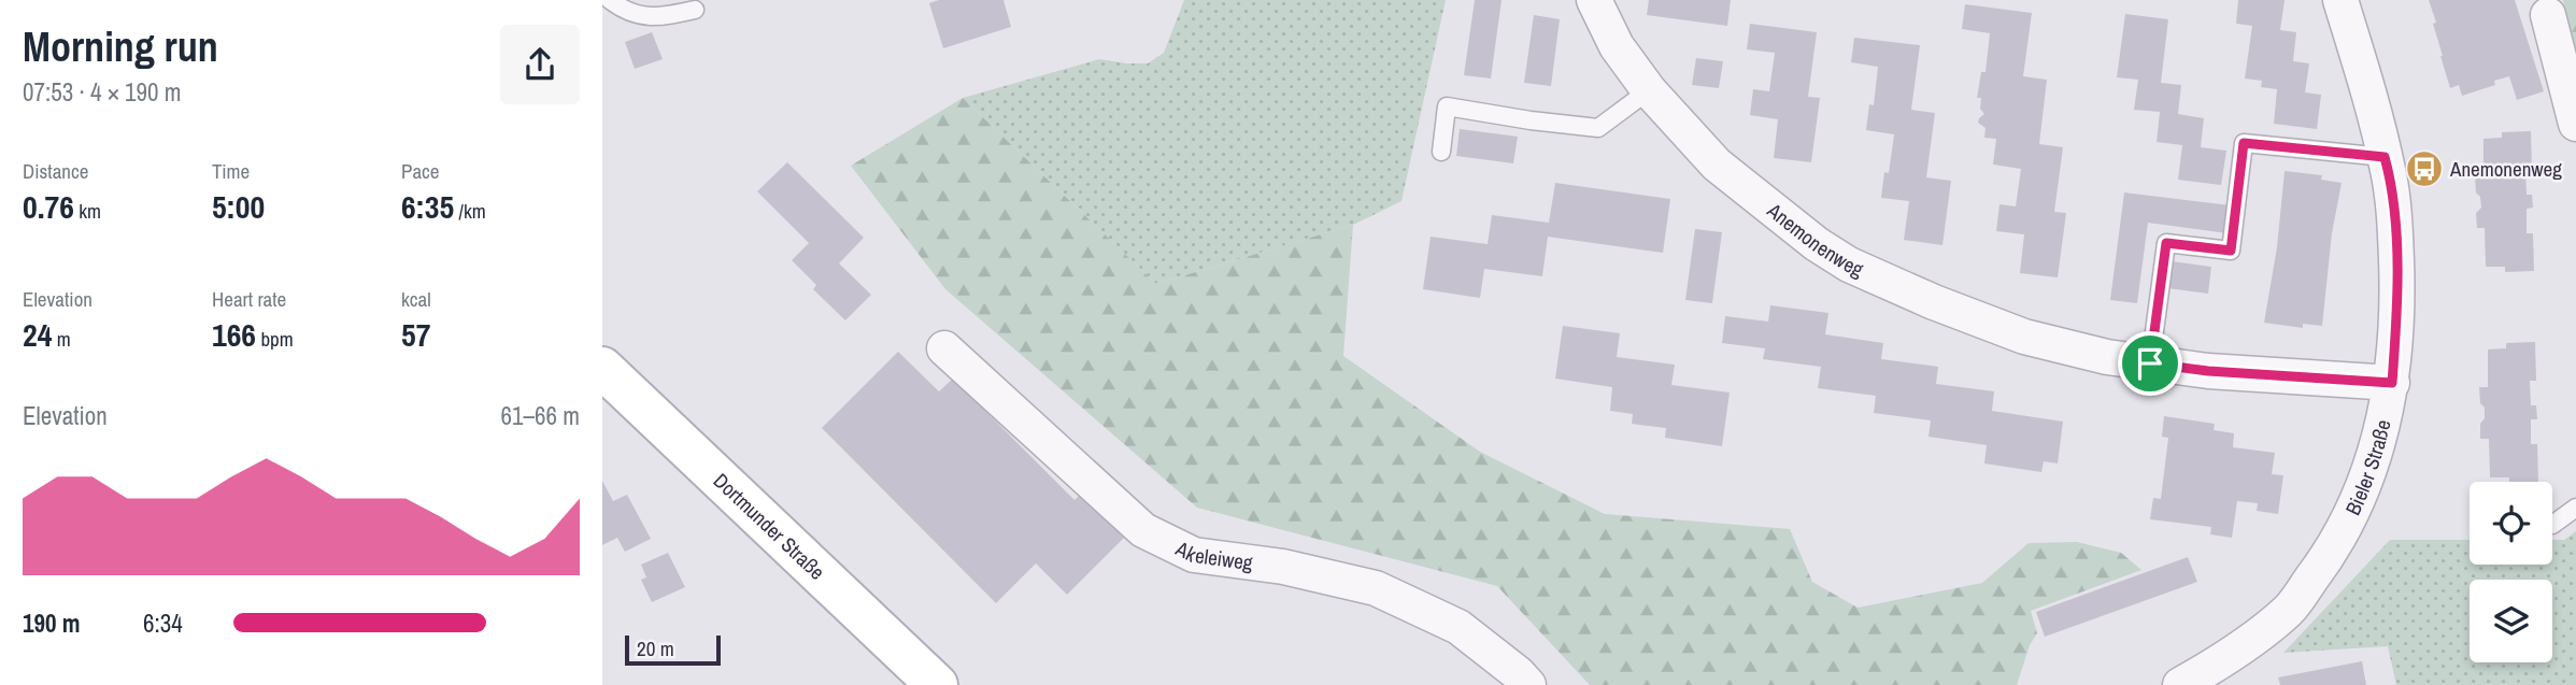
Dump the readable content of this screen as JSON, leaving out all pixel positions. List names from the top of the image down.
{
  "streets": {
    "main road": ["Dortmunder Straße"],
    "street": ["Anemonenweg", "Bieler Straße", "Akeleiweg"]
  },
  "crossings": [
    ["Anemonenweg", "Bieler Straße"]
  ],
  "places": {
    "bus stop": ["Anemonenweg"]
  },
  "scale_bar": "20 m",
  "page": {
    "heading": ["Morning run", "07:53 · 4 × 190 m"],
    "stats": [
      ["Distance", "0.76 km"],
      ["Time", "5:00"],
      ["Pace", "6:35 /km"],
      ["Elevation", "24 m"],
      ["Heart rate", "166 bpm"],
      ["kcal", "57"]
    ],
    "chart": ["Elevation", "61–66 m"],
    "list": [
      {
        "name": "190 m",
        "note": "6:34"
      }
    ],
    "scale": "20 m"
  }
}
